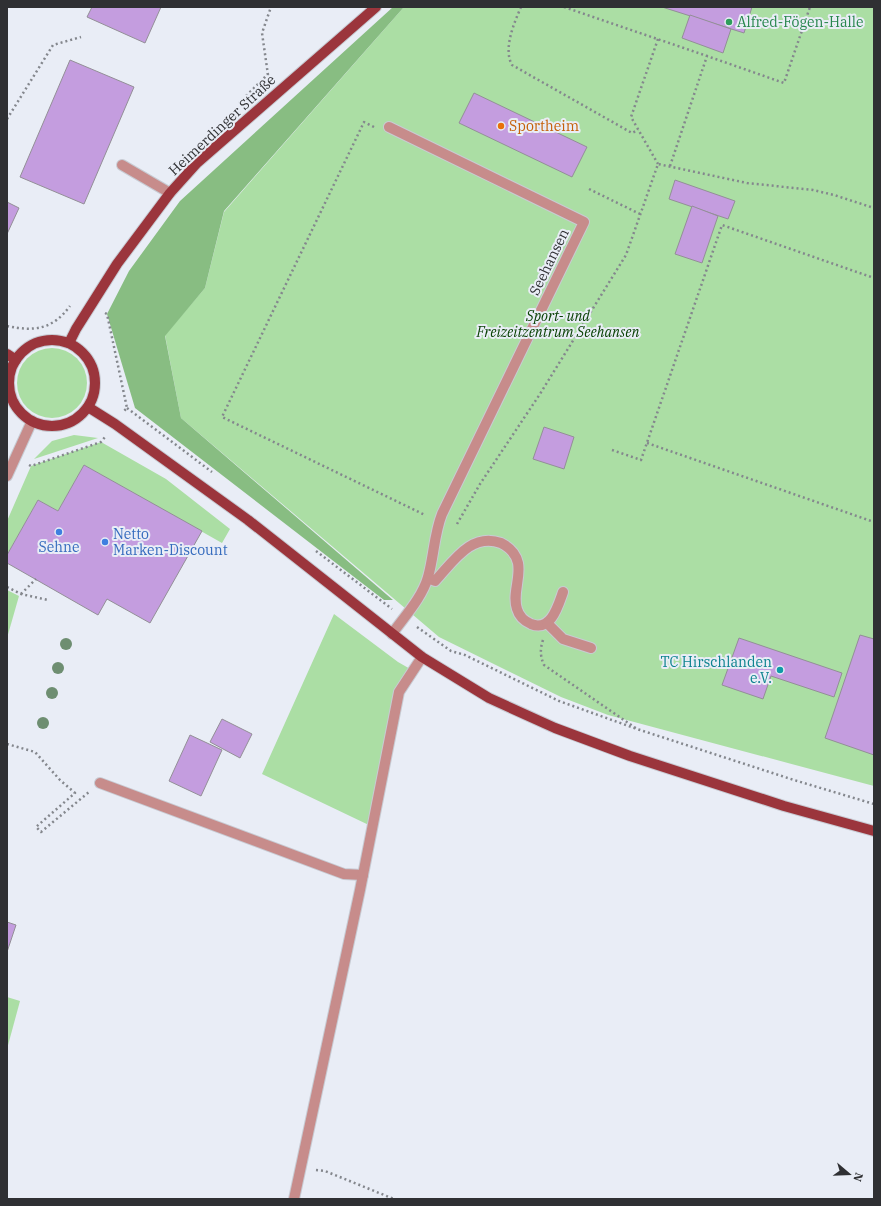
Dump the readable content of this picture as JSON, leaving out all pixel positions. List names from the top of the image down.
{
  "streets": {
    "main road": ["Heimerdinger Straße"],
    "street": ["Seehansen"]
  },
  "parks": ["Sport- und Freizeitzentrum Seehansen"],
  "places": [
    "Alfred-Fögen-Halle",
    "Sportheim",
    "Sehne",
    "Netto Marken-Discount",
    "TC Hirschlanden e.V."
  ],
  "north": "right"
}
